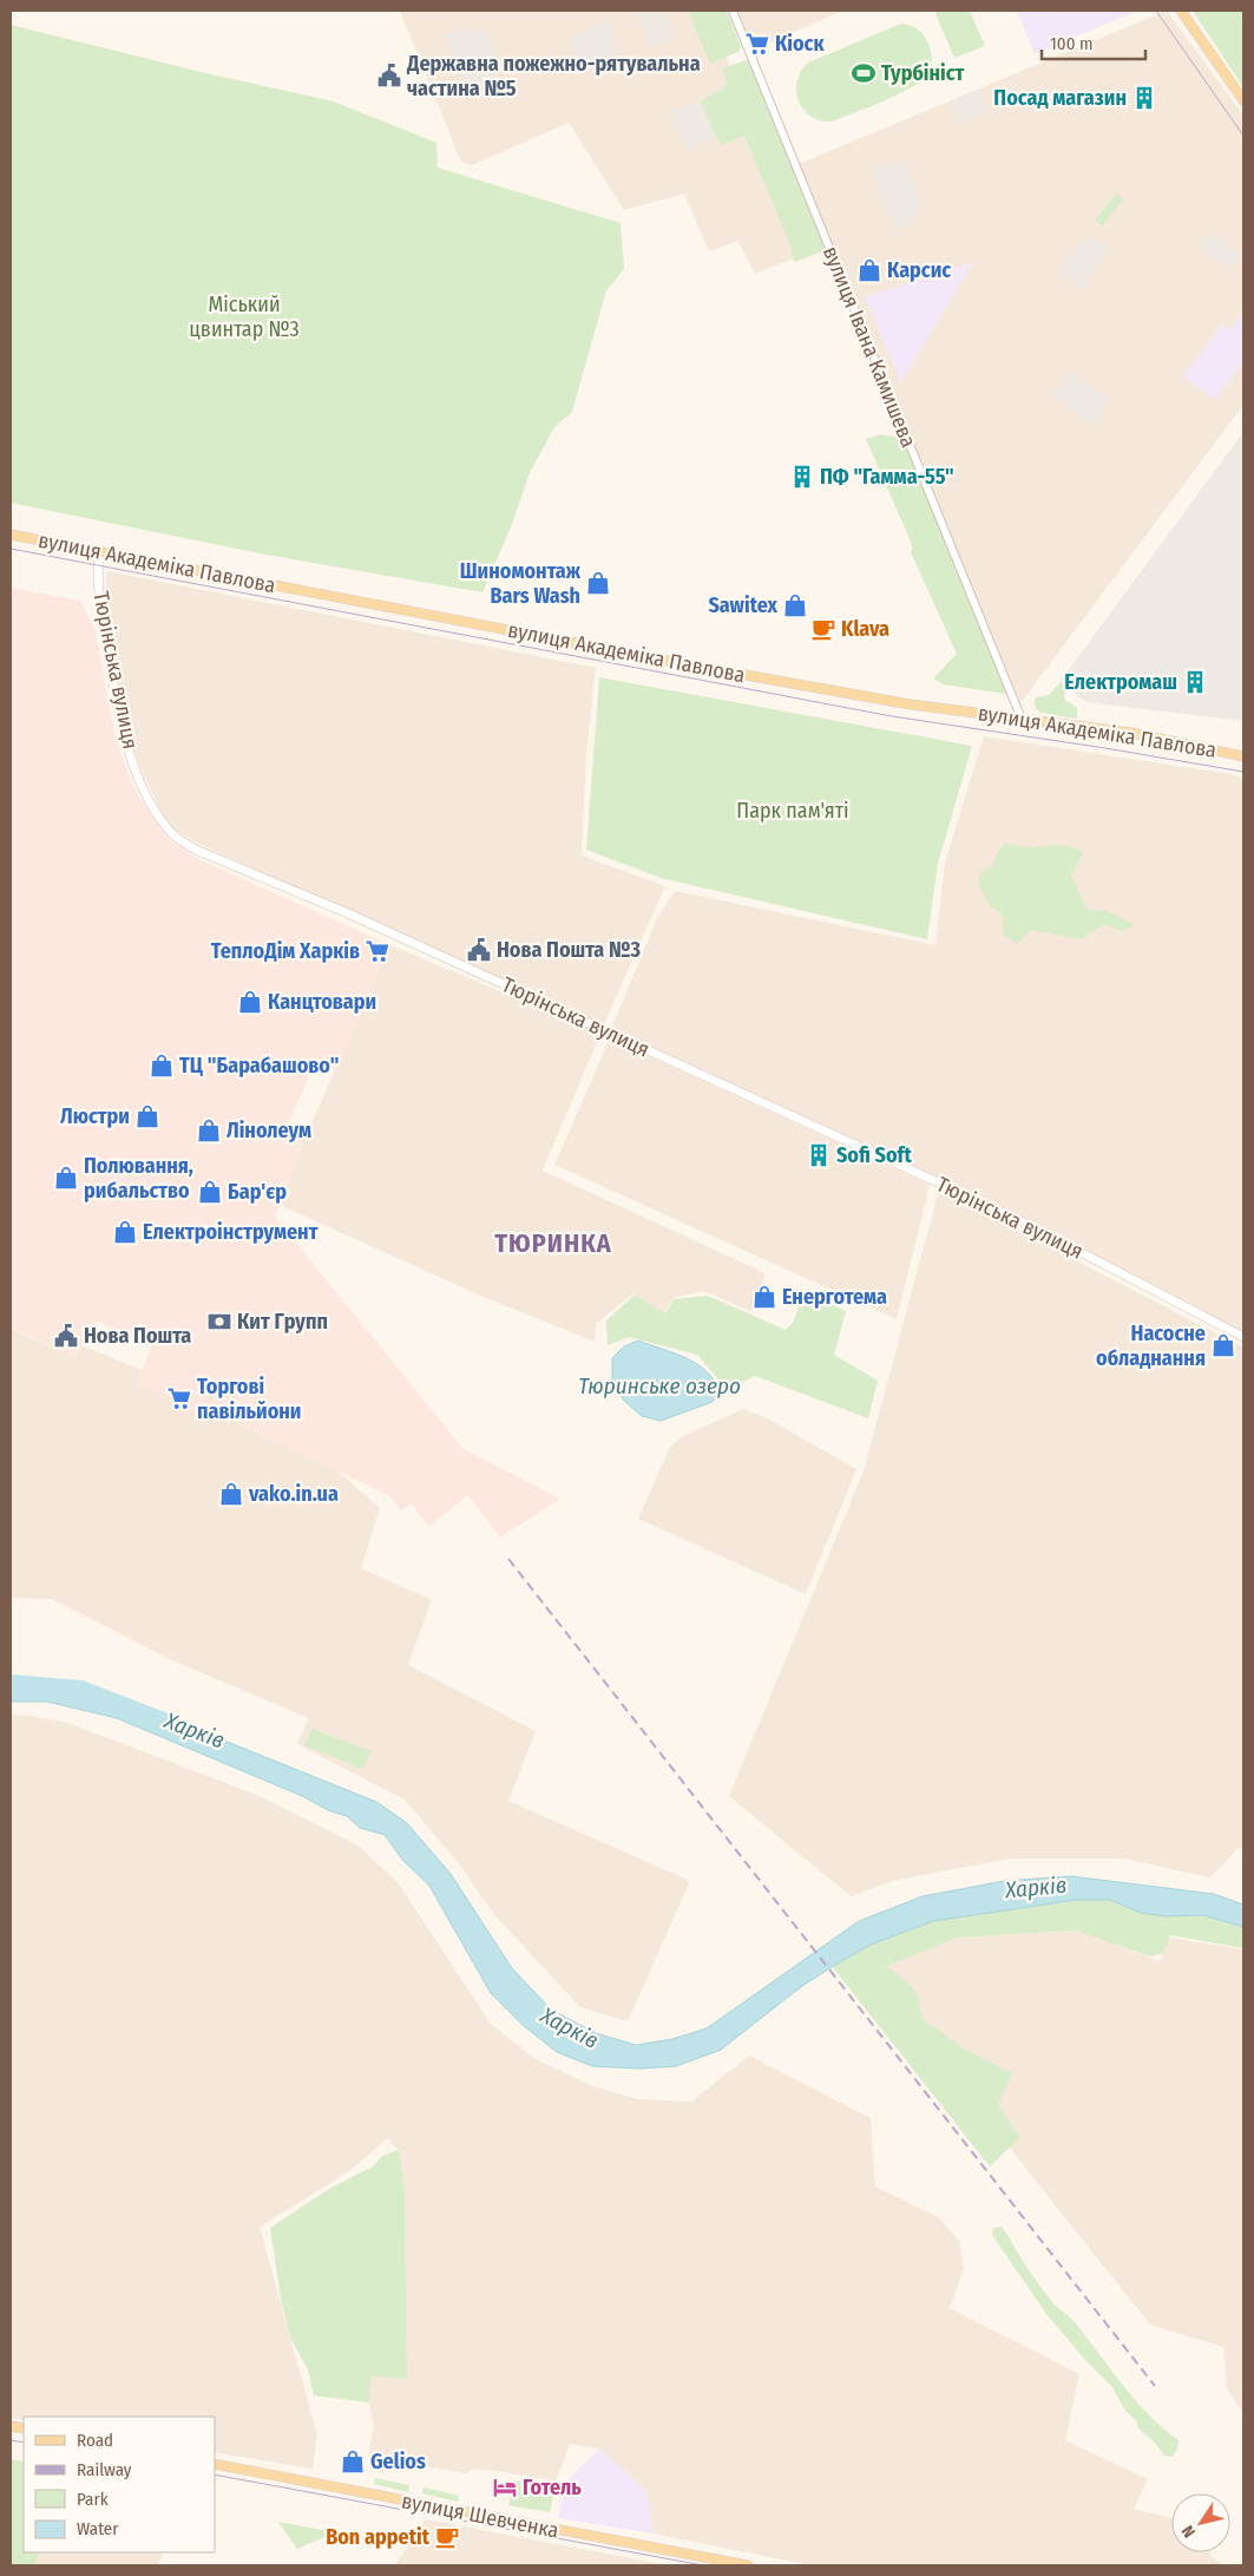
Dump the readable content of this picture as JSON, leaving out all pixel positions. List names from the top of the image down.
{
  "streets": {
    "main road": ["вулиця Академіка Павлова", "Тюрінська вулиця", "вулиця Шевченка"],
    "street": ["вулиця Івана Камишева"]
  },
  "crossings": [
    ["вулиця Івана Камишева", "вулиця Академіка Павлова"],
    ["вулиця Академіка Павлова", "Тюрінська вулиця"]
  ],
  "districts": ["ТЮРИНКА"],
  "water": ["Тюринське озеро", "Харків"],
  "parks": ["Міський цвинтар №3", "Парк пам'яті"],
  "places": {
    "supermarket": ["Кіоск", "ТеплоДім Харків", "Торгові павільйони"],
    "sports": ["Турбініст"],
    "public building": ["Державна пожежно-рятувальна частина №5", "Нова Пошта №3", "Нова Пошта"],
    "building": [
      "Посад магазин",
      "ПФ \"Гамма-55\"",
      "Електромаш",
      "Sofi Soft"
    ],
    "shop": [
      "Карсис",
      "Шиномонтаж Bars Wash",
      "Sawitex",
      "Канцтовари",
      "ТЦ \"Барабашово\"",
      "Люстри",
      "Лінолеум",
      "Полювання, рибальство",
      "Бар'єр",
      "Електроінструмент",
      "Енерготема",
      "Насосне обладнання",
      "vako.in.ua",
      "Gelios"
    ],
    "cafe": ["Klava", "Bon appetit"],
    "bank": ["Кит Групп"],
    "hotel": ["Готель"]
  },
  "legend": [
    "Road",
    "Railway",
    "Park",
    "Water"
  ],
  "scale_bar": "100 m",
  "north": "bottom left"
}
